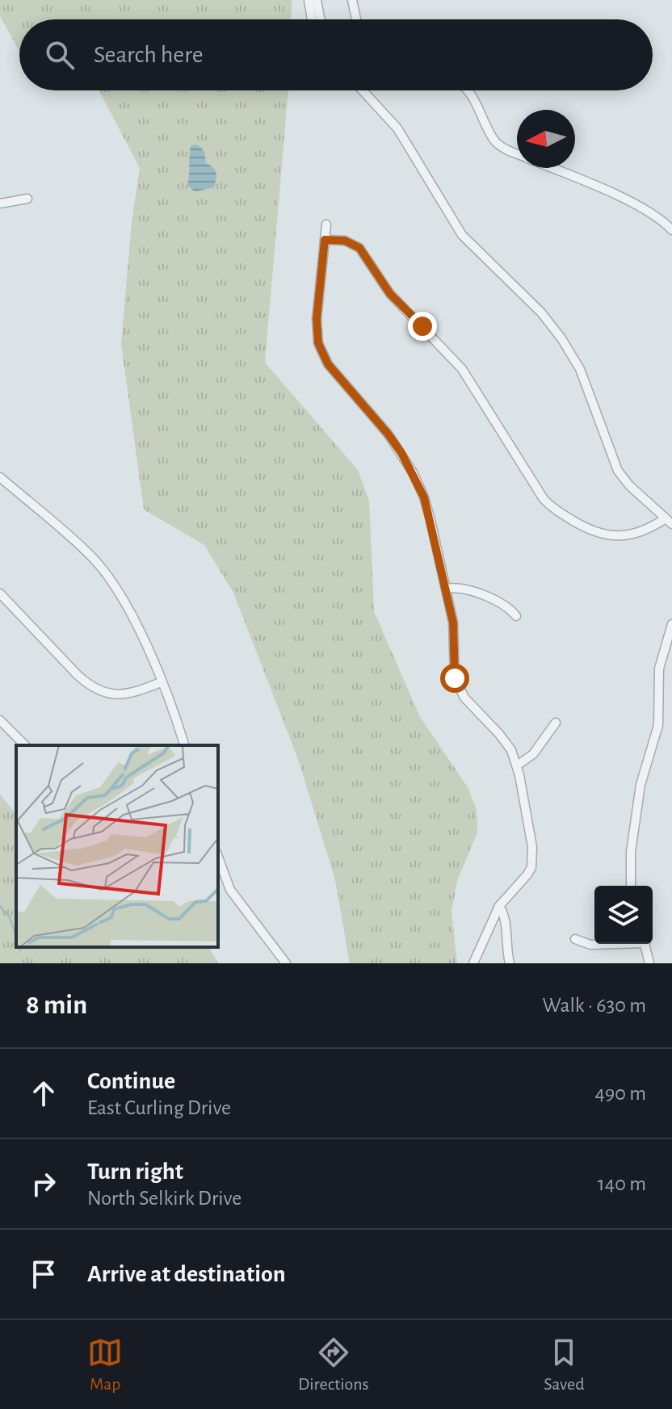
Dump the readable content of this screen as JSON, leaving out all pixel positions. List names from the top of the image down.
{
  "north": "left",
  "page": {
    "search": "Search here",
    "heading": ["8 min", "Walk · 630 m"],
    "list": [
      ["Continue", "East Curling Drive", "490 m"],
      ["Turn right", "North Selkirk Drive", "140 m"],
      "Arrive at destination"
    ],
    "nav": ["Map", "Directions", "Saved"]
  }
}
